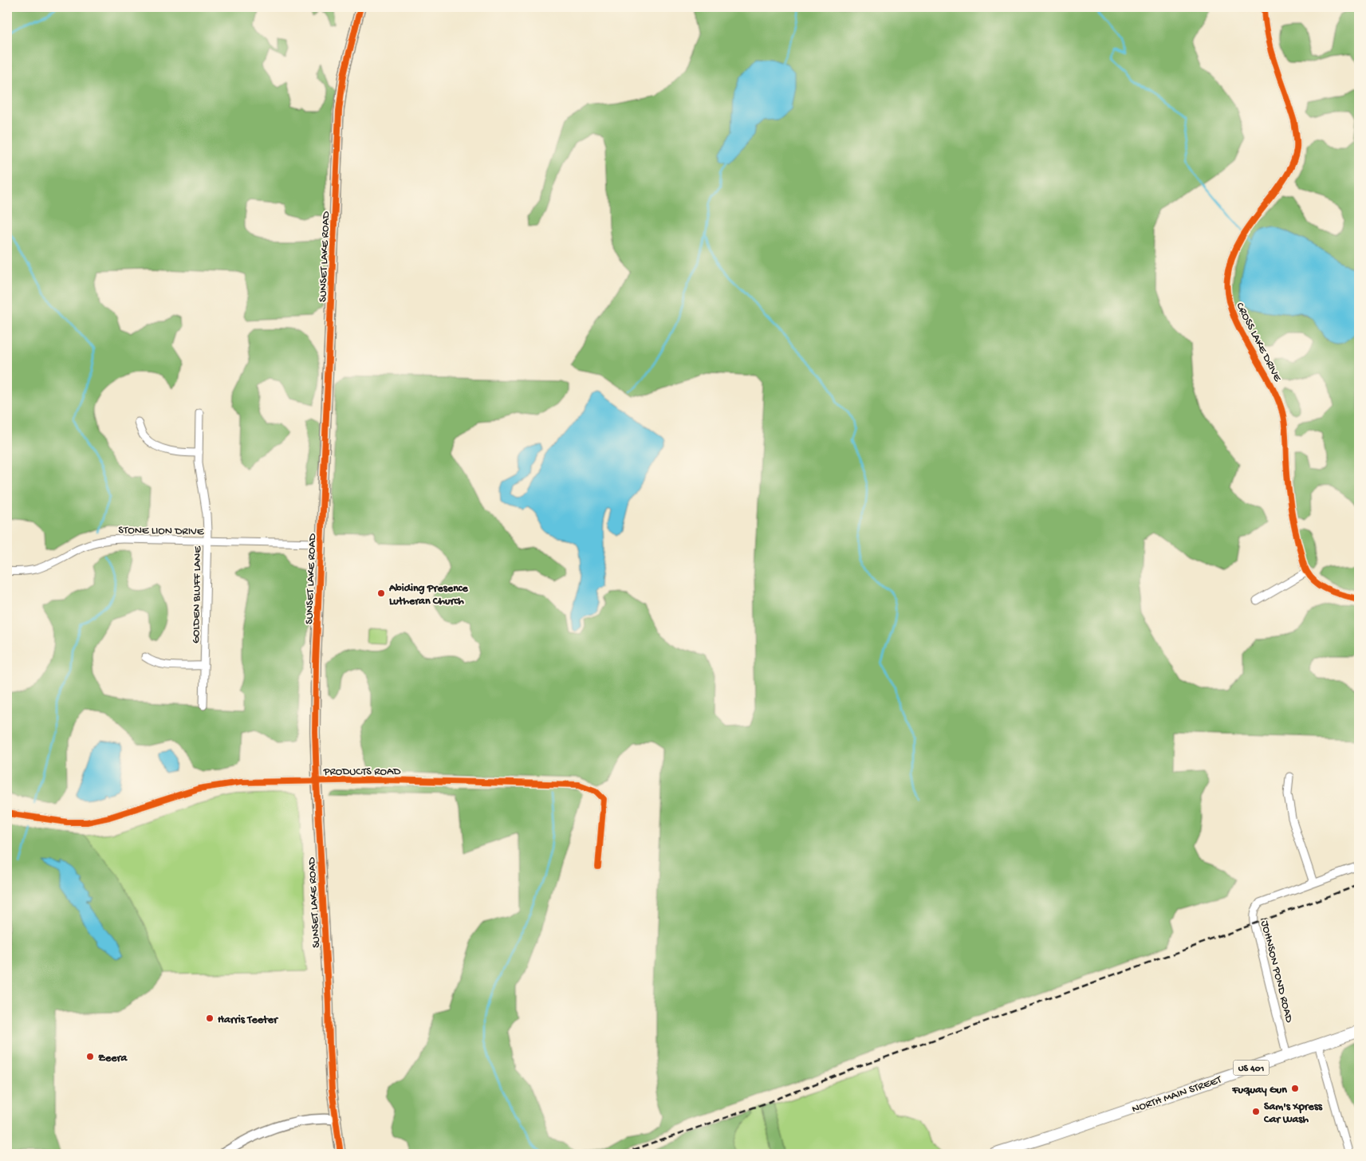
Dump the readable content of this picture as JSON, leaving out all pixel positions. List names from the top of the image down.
{
  "streets": {
    "highway": ["US 401", "NORTH MAIN STREET"],
    "main road": ["SUNSET LAKE ROAD"],
    "street": [
      "CROSS LAKE DRIVE",
      "STONE LION DRIVE",
      "GOLDEN BLUFF LANE",
      "PRODUCTS ROAD",
      "JOHNSON POND ROAD"
    ]
  },
  "crossings": [
    ["SUNSET LAKE ROAD", "STONE LION DRIVE"],
    ["SUNSET LAKE ROAD", "PRODUCTS ROAD"],
    ["STONE LION DRIVE", "GOLDEN BLUFF LANE"],
    ["JOHNSON POND ROAD", "NORTH MAIN STREET"]
  ],
  "places": [
    "Abiding Presence Lutheran Church",
    "Harris Teeter",
    "Zeera",
    "Fuquay Gun",
    "Sam's Xpress Car Wash"
  ]
}
